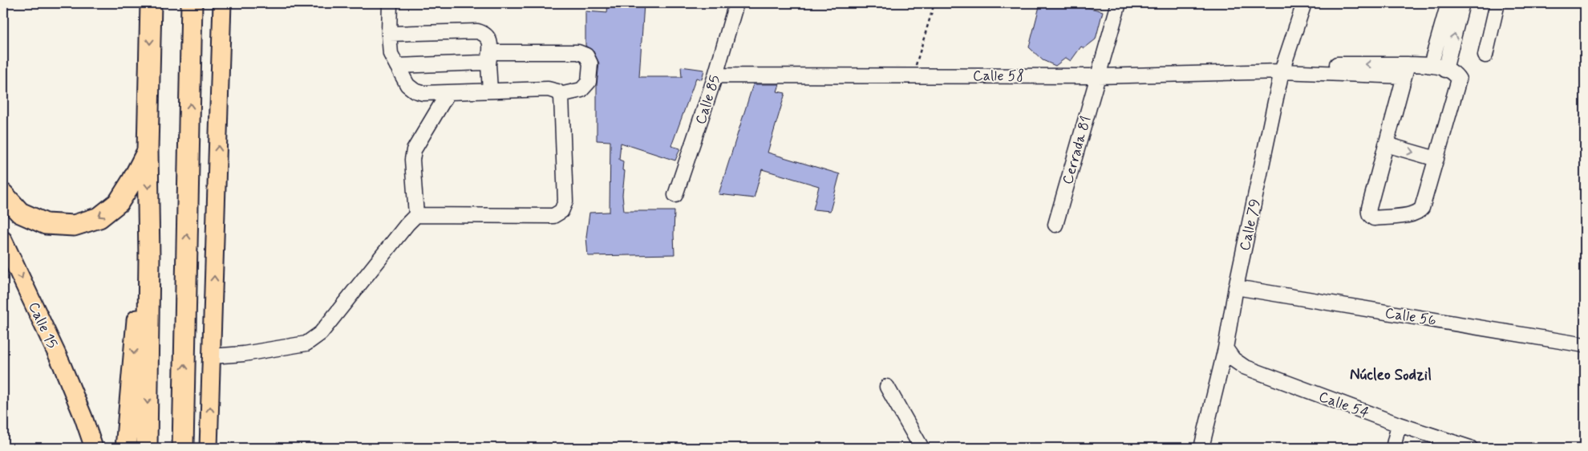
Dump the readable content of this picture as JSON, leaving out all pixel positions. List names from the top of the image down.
{
  "streets": {
    "main road": ["Calle 15"],
    "street": [
      "Calle 58",
      "Calle 85",
      "Cerrada 81",
      "Calle 79",
      "Calle 56",
      "Calle 54"
    ]
  },
  "crossings": [
    ["Calle 58", "Calle 85"],
    ["Calle 58", "Cerrada 81"],
    ["Calle 58", "Calle 79"],
    ["Calle 79", "Calle 56"],
    ["Calle 79", "Calle 54"]
  ],
  "one_way": ["Calle 15"],
  "districts": ["Núcleo Sodzil"]
}
